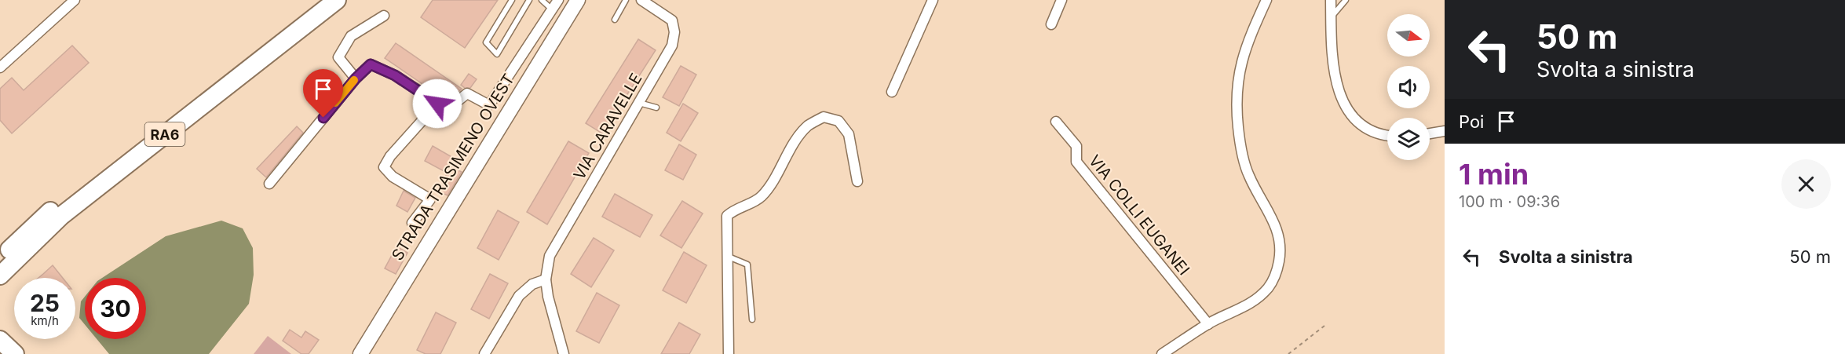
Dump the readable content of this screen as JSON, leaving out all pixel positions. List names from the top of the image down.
{
  "streets": {
    "highway": ["RA6"],
    "main road": ["STRADA TRASIMENO OVEST"],
    "street": ["VIA CARAVELLE", "VIA COLLI EUGANEI"]
  },
  "north": "right",
  "page": {
    "turn": ["50 m", "Svolta a sinistra"],
    "then": "Poi",
    "heading": ["1 min", "100 m · 09:36"],
    "list": [
      {
        "name": "Svolta a sinistra",
        "value": "50 m"
      }
    ],
    "speed": "25 km/h",
    "limit": "30"
  }
}
